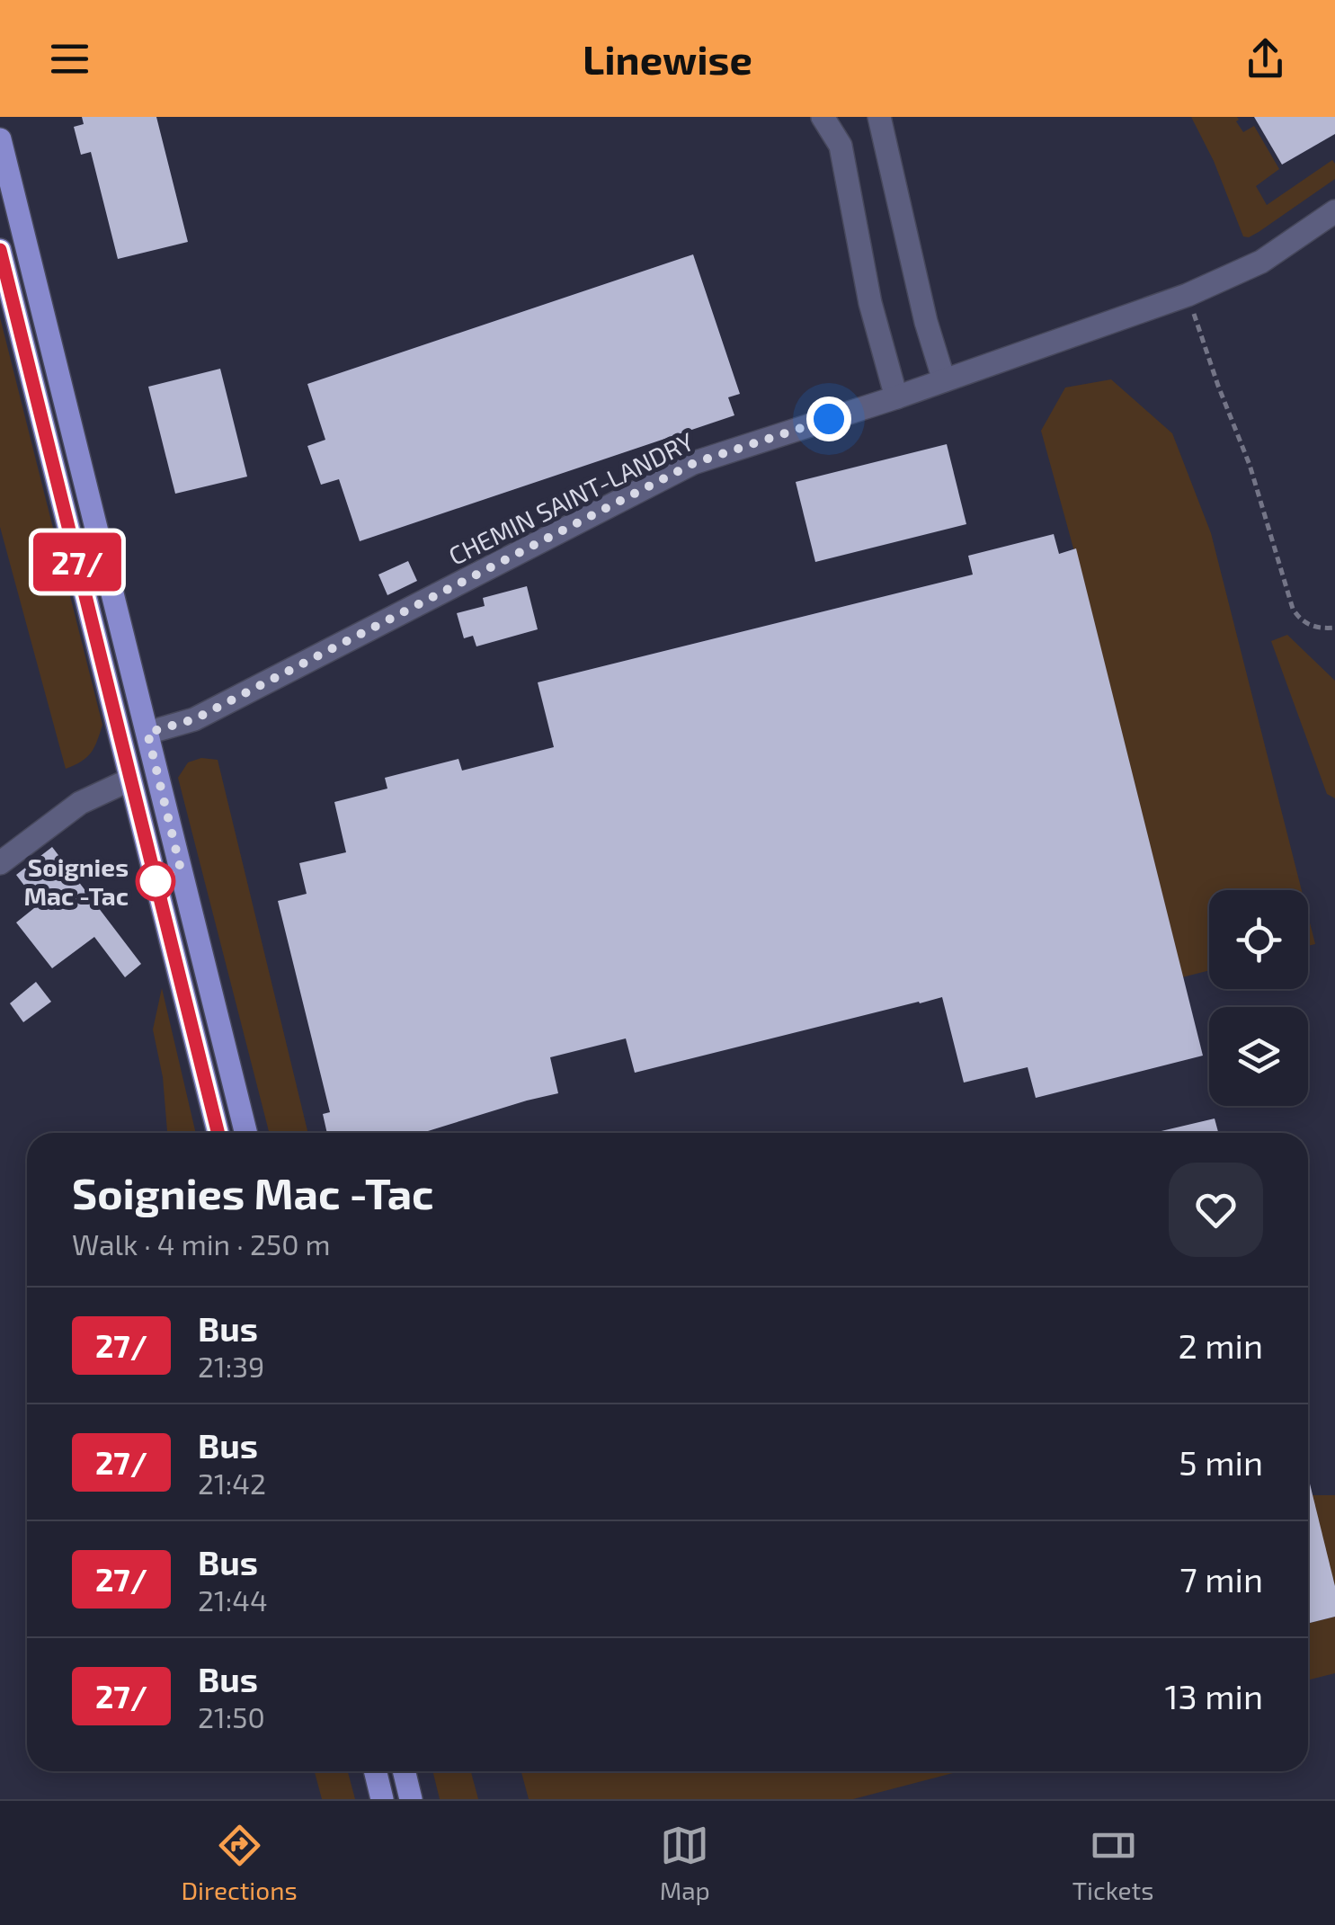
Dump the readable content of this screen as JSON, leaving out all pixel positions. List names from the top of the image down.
{
  "streets": {
    "street": ["CHEMIN SAINT-LANDRY"]
  },
  "places": ["Soignies Mac -Tac"],
  "lines": ["bus line 27/"],
  "page": {
    "header": "Linewise",
    "on_map": "27/",
    "heading": ["Soignies Mac -Tac", "Walk · 4 min · 250 m"],
    "list": [
      {
        "mark": "27/",
        "name": "Bus",
        "note": "21:39",
        "value": "2 min"
      },
      {
        "mark": "27/",
        "name": "Bus",
        "note": "21:42",
        "value": "5 min"
      },
      {
        "mark": "27/",
        "name": "Bus",
        "note": "21:44",
        "value": "7 min"
      },
      {
        "mark": "27/",
        "name": "Bus",
        "note": "21:50",
        "value": "13 min"
      }
    ],
    "tabs": ["Directions", "Map", "Tickets"]
  }
}
